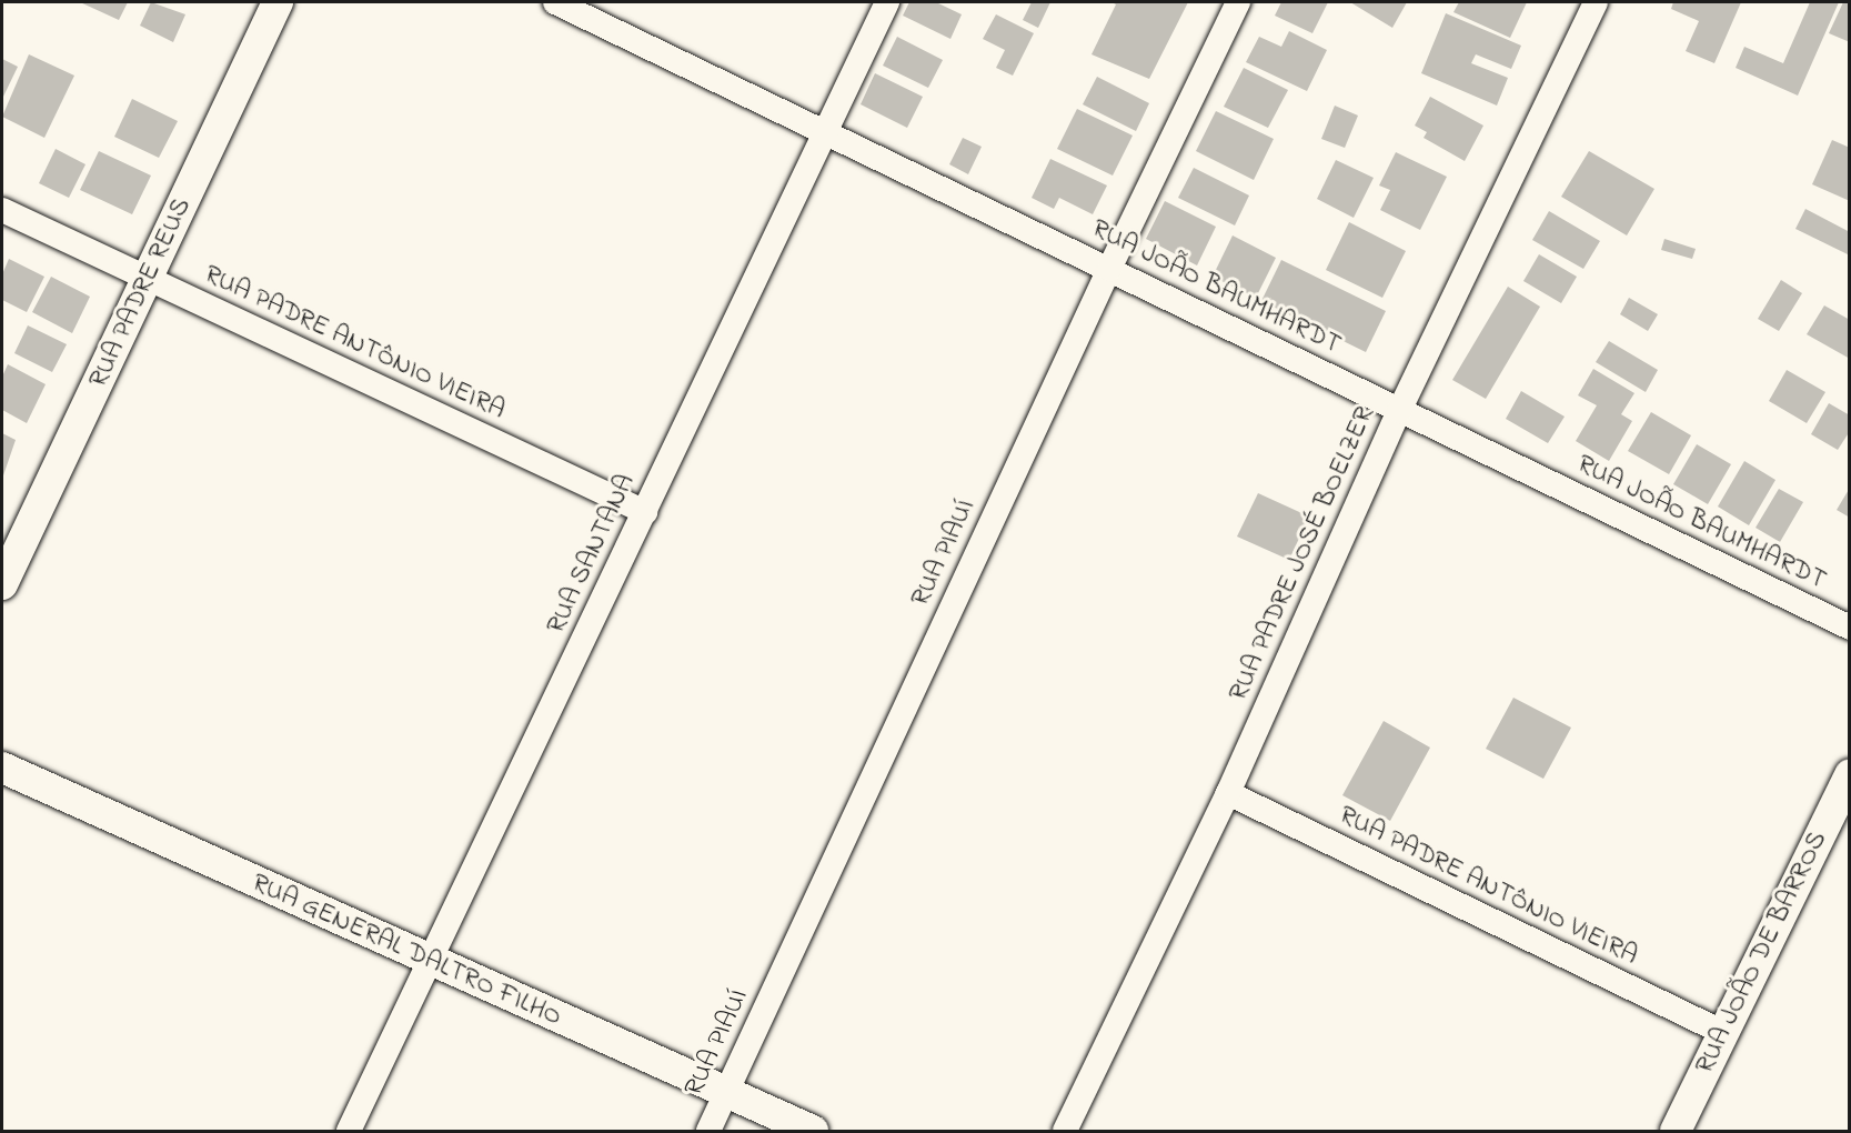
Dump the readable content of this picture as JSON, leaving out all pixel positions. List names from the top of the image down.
{
  "streets": {
    "street": [
      "RUA JOÃO BAUMHARDT",
      "RUA PADRE REUS",
      "RUA PADRE ANTÔNIO VIEIRA",
      "RUA PIAUÍ",
      "RUA SANTANA",
      "RUA PADRE JOSÉ BOELZER",
      "RUA GENERAL DALTRO FILHO",
      "RUA JOÃO DE BARROS"
    ]
  },
  "crossings": [
    ["RUA JOÃO BAUMHARDT", "RUA PIAUÍ"],
    ["RUA JOÃO BAUMHARDT", "RUA SANTANA"],
    ["RUA JOÃO BAUMHARDT", "RUA PADRE JOSÉ BOELZER"],
    ["RUA PADRE REUS", "RUA PADRE ANTÔNIO VIEIRA"],
    ["RUA PADRE ANTÔNIO VIEIRA", "RUA SANTANA"],
    ["RUA PADRE ANTÔNIO VIEIRA", "RUA PADRE JOSÉ BOELZER"],
    ["RUA PADRE ANTÔNIO VIEIRA", "RUA JOÃO DE BARROS"],
    ["RUA PIAUÍ", "RUA GENERAL DALTRO FILHO"],
    ["RUA SANTANA", "RUA GENERAL DALTRO FILHO"]
  ]
}
